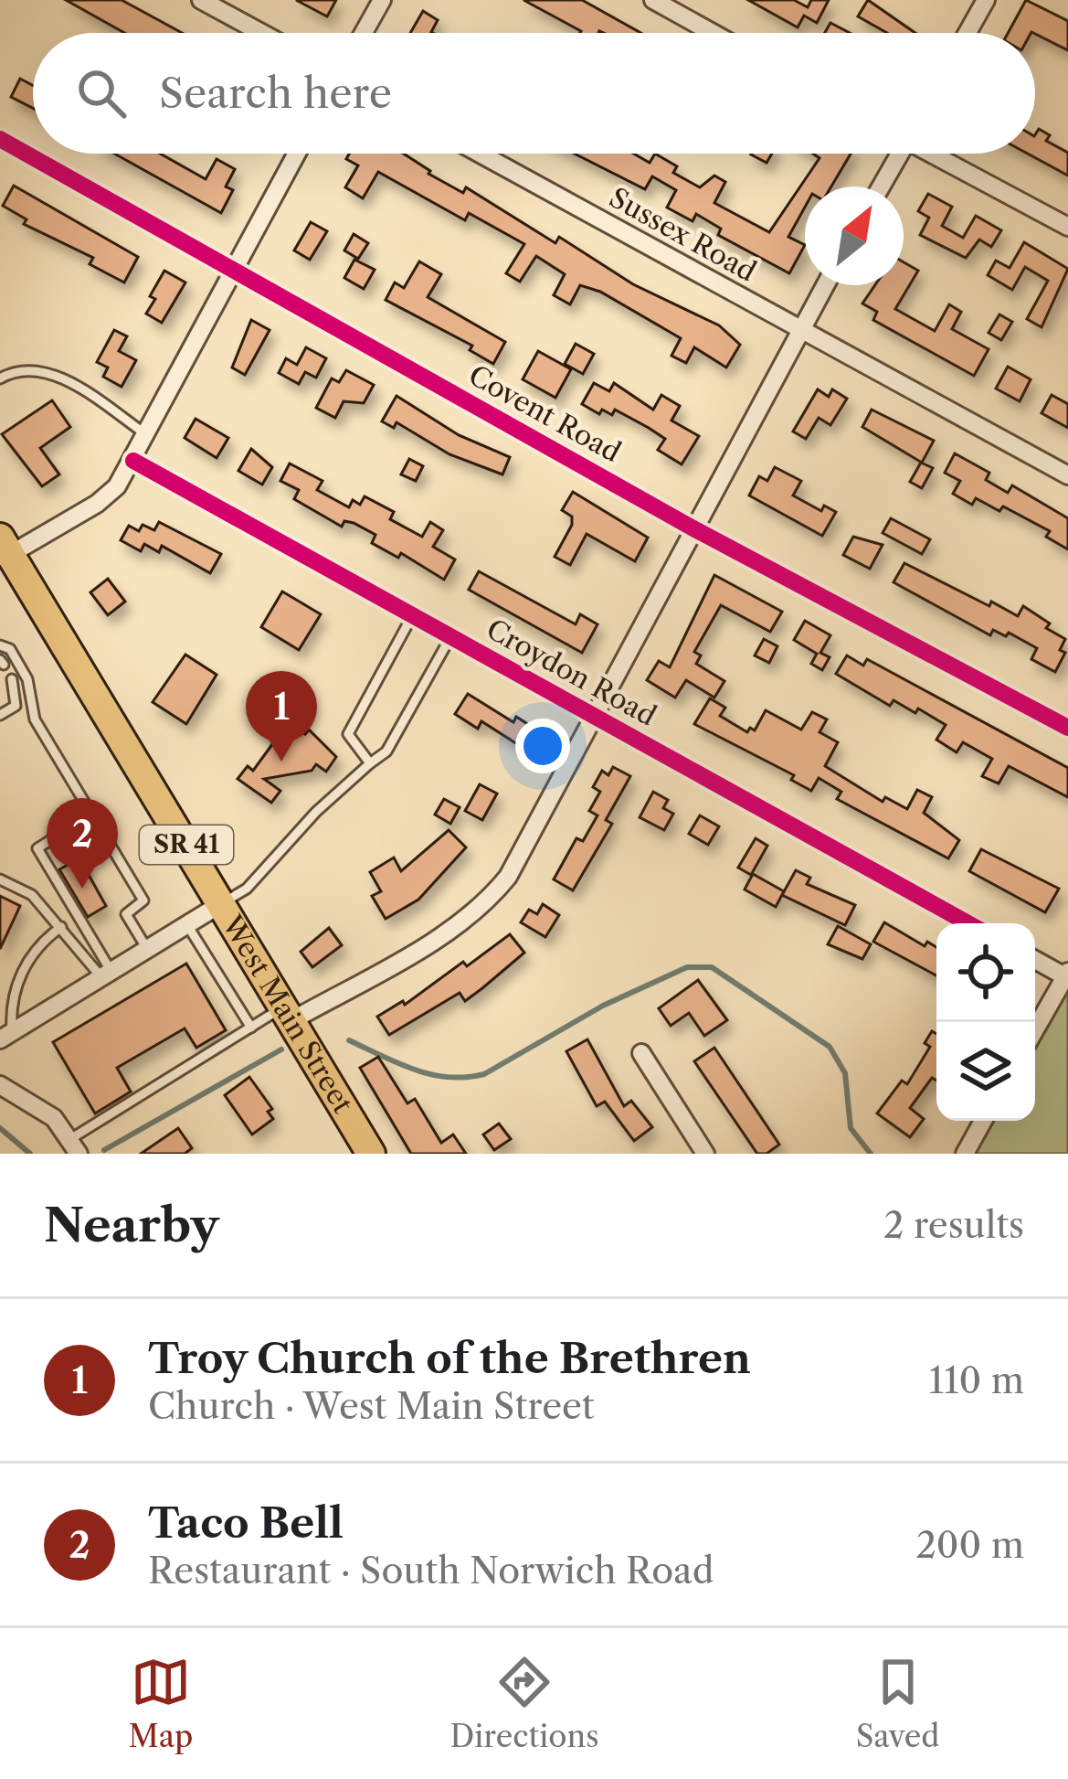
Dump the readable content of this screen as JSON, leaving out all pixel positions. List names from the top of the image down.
{
  "streets": {
    "main road": ["SR 41", "West Main Street"],
    "street": ["Sussex Road", "Covent Road", "Croydon Road"]
  },
  "north": "top right",
  "page": {
    "search": "Search here",
    "pins": ["1", "2"],
    "heading": ["Nearby", "2 results"],
    "list": [
      {
        "mark": "1",
        "name": "Troy Church of the Brethren",
        "note": "Church · West Main Street",
        "value": "110 m"
      },
      {
        "mark": "2",
        "name": "Taco Bell",
        "note": "Restaurant · South Norwich Road",
        "value": "200 m"
      }
    ],
    "nav": ["Map", "Directions", "Saved"]
  }
}
